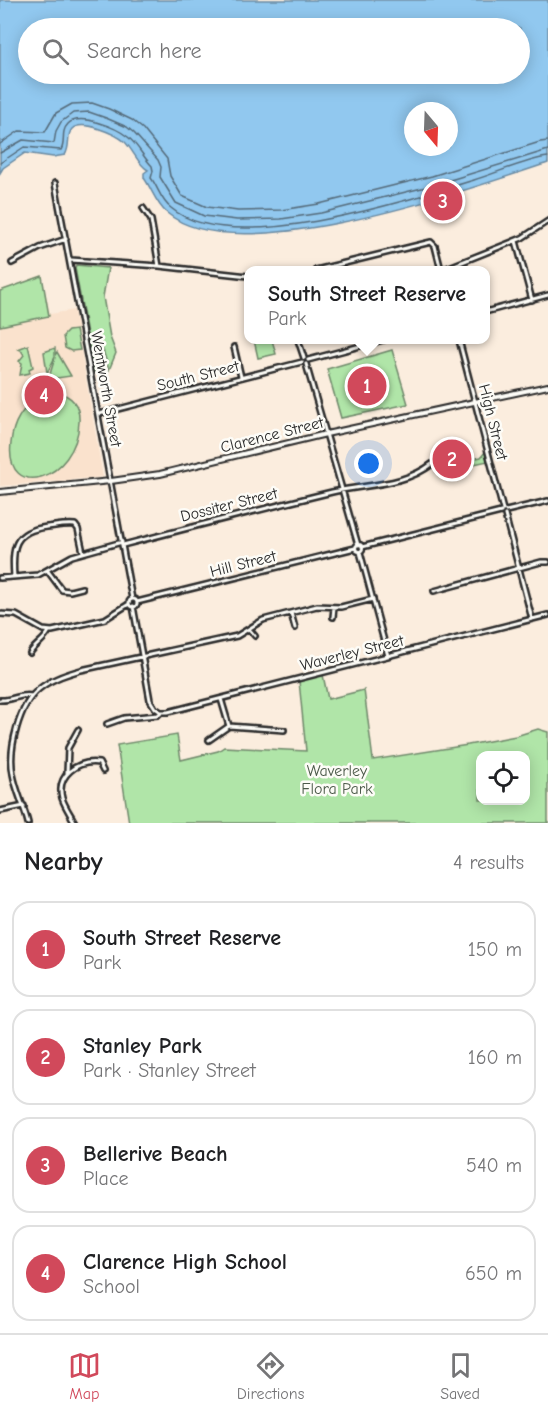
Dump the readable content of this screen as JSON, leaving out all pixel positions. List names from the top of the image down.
{
  "streets": {
    "main road": ["Clarence Street"],
    "street": [
      "South Street",
      "Wentworth Street",
      "High Street",
      "Dossiter Street",
      "Hill Street",
      "Waverley Street"
    ]
  },
  "crossings": [
    ["South Street", "Wentworth Street"],
    ["Wentworth Street", "Clarence Street"],
    ["Wentworth Street", "Dossiter Street"],
    ["High Street", "Clarence Street"],
    ["High Street", "Waverley Street"]
  ],
  "parks": ["Waverley Flora Park"],
  "north": "bottom",
  "page": {
    "search": "Search here",
    "pins": [
      "3",
      "1",
      "4",
      "2"
    ],
    "popup": ["South Street Reserve", "Park"],
    "heading": ["Nearby", "4 results"],
    "list": [
      {
        "mark": "1",
        "name": "South Street Reserve",
        "note": "Park",
        "value": "150 m"
      },
      {
        "mark": "2",
        "name": "Stanley Park",
        "note": "Park · Stanley Street",
        "value": "160 m"
      },
      {
        "mark": "3",
        "name": "Bellerive Beach",
        "note": "Place",
        "value": "540 m"
      },
      {
        "mark": "4",
        "name": "Clarence High School",
        "note": "School",
        "value": "650 m"
      }
    ],
    "nav": ["Map", "Directions", "Saved"]
  }
}
